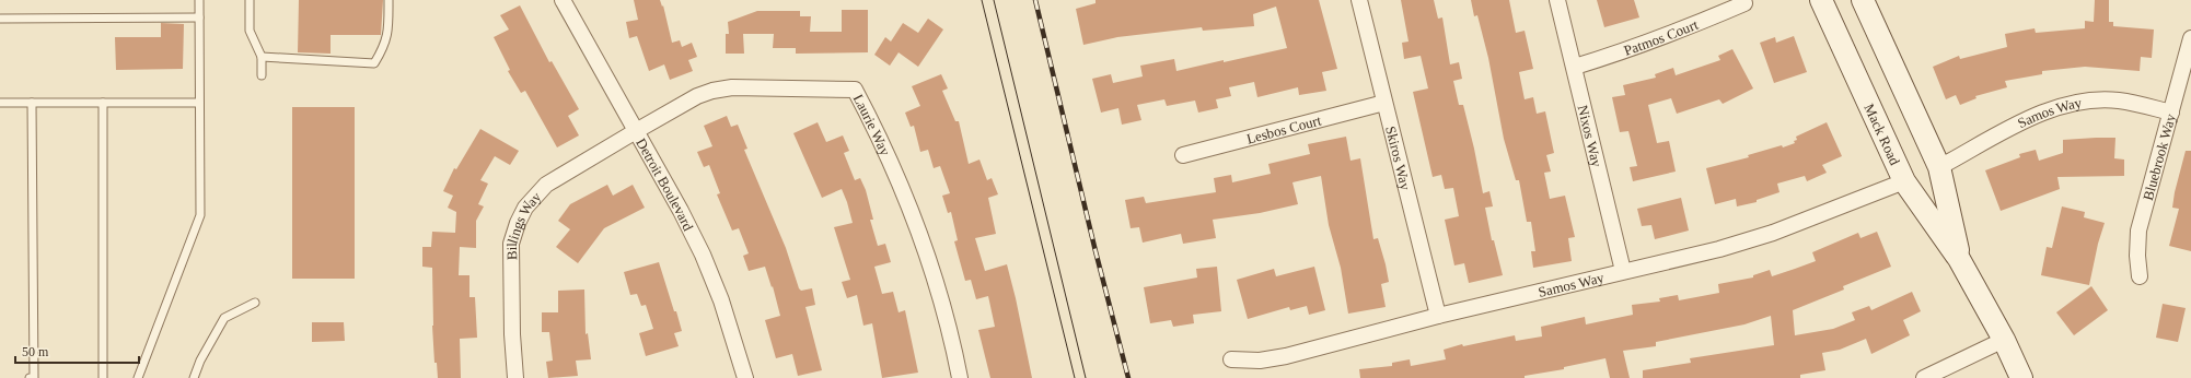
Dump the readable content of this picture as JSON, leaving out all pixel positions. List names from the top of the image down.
{
  "streets": {
    "main road": ["Mack Road"],
    "street": [
      "Patmos Court",
      "Samos Way",
      "Laurie Way",
      "Lesbos Court",
      "Nixos Way",
      "Bluebrook Way",
      "Skiros Way",
      "Detroit Boulevard",
      "Billings Way"
    ]
  },
  "crossings": [
    ["Patmos Court", "Nixos Way"],
    ["Samos Way", "Mack Road"],
    ["Samos Way", "Nixos Way"],
    ["Samos Way", "Bluebrook Way"],
    ["Samos Way", "Skiros Way"],
    ["Laurie Way", "Detroit Boulevard"],
    ["Laurie Way", "Billings Way"],
    ["Lesbos Court", "Skiros Way"],
    ["Detroit Boulevard", "Billings Way"]
  ],
  "scale_bar": "50 m"
}
